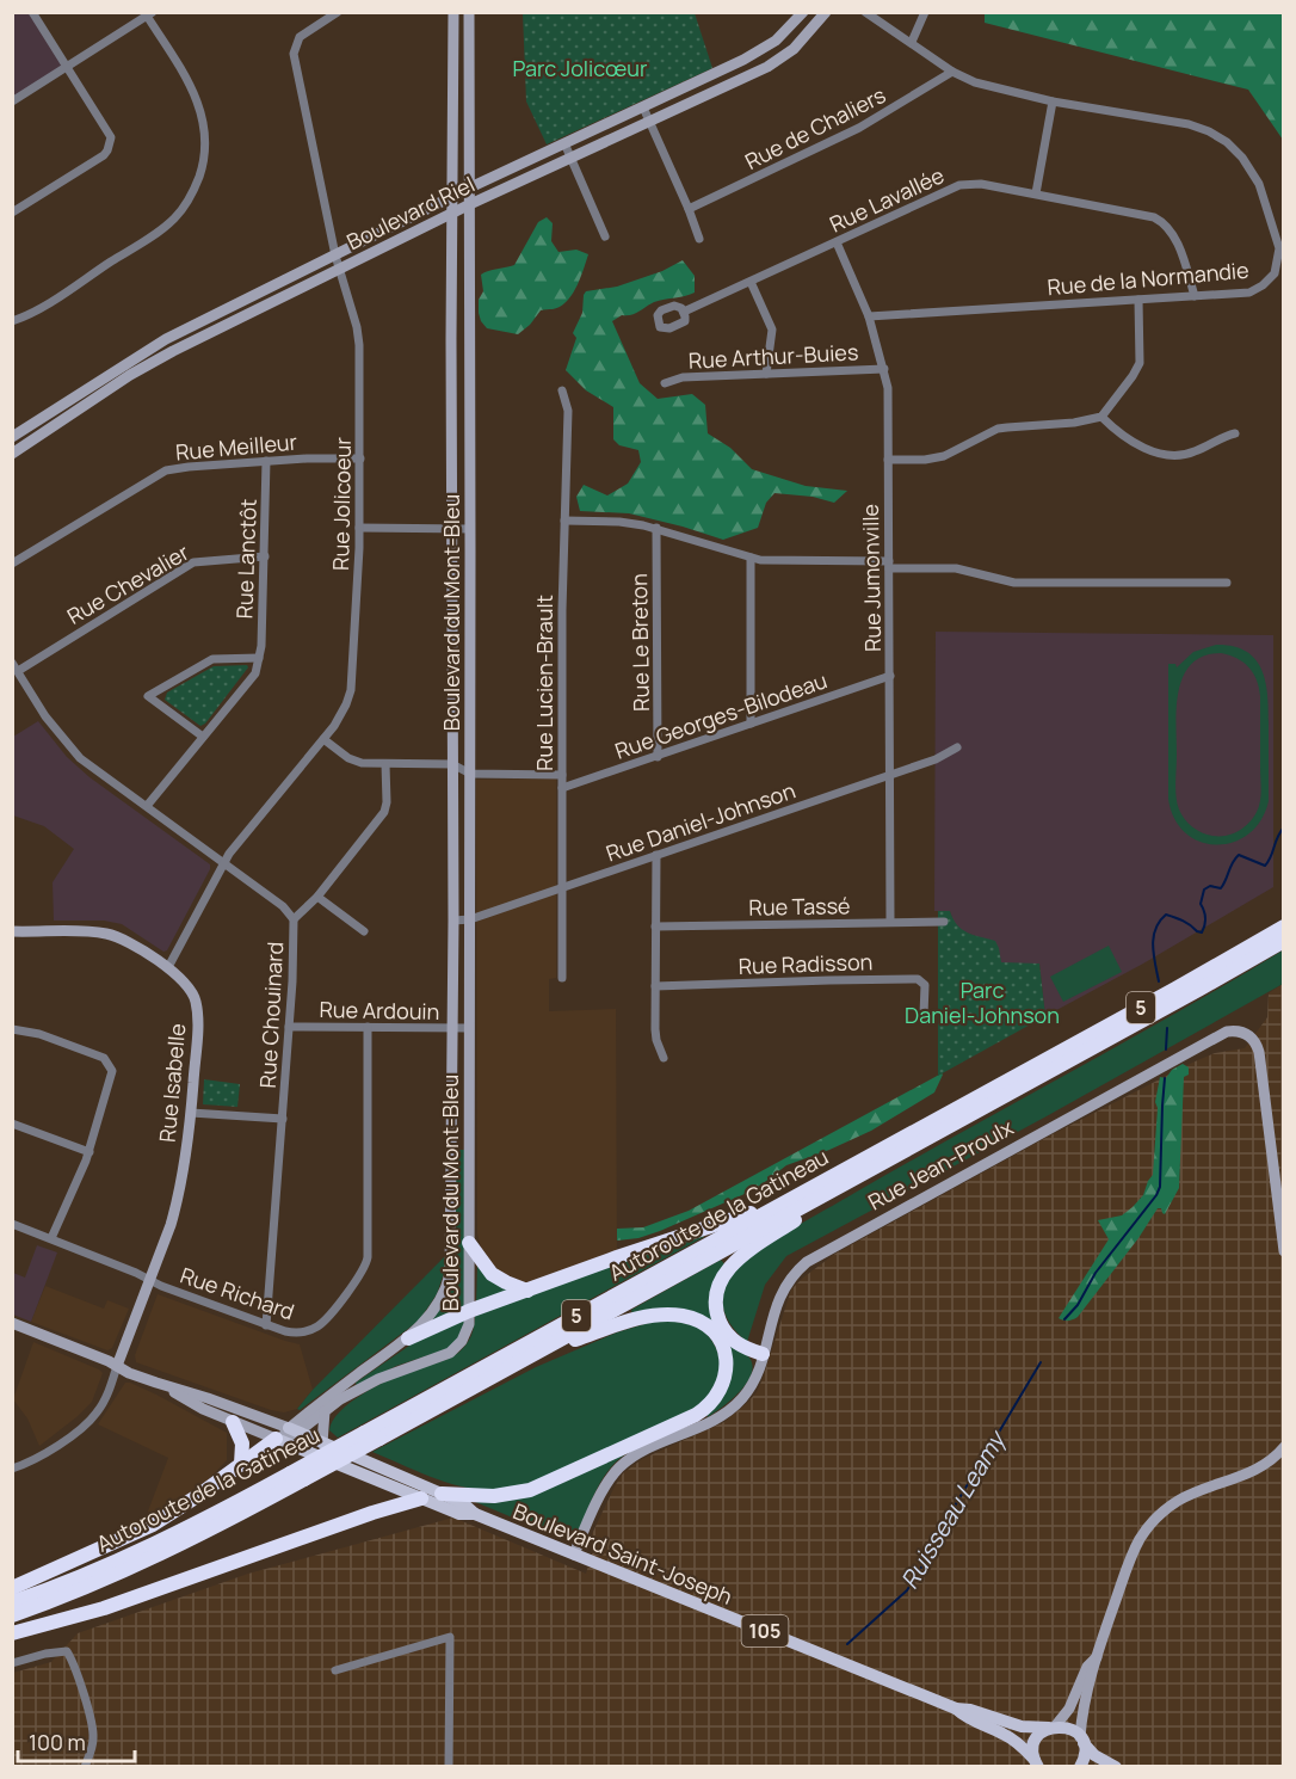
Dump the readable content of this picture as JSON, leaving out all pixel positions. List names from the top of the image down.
{
  "streets": {
    "highway": ["5", "Autoroute de la Gatineau"],
    "main road": ["Boulevard Saint-Joseph", "105"],
    "street": [
      "Rue de Chaliers",
      "Rue Lavallée",
      "Boulevard Riel",
      "Rue de la Normandie",
      "Rue Arthur-Buies",
      "Rue Meilleur",
      "Rue Jolicoeur",
      "Rue Lanctôt",
      "Rue Jumonville",
      "Rue Chevalier",
      "Boulevard du Mont-Bleu",
      "Rue Le Breton",
      "Rue Lucien-Brault",
      "Rue Georges-Bilodeau",
      "Rue Daniel-Johnson",
      "Rue Tassé",
      "Rue Radisson",
      "Rue Ardouin",
      "Rue Chouinard",
      "Rue Isabelle",
      "Rue Jean-Proulx",
      "Rue Richard"
    ]
  },
  "crossings": [
    ["Rue de Chaliers", "Rue de la Normandie"],
    ["Rue Lavallée", "Rue de la Normandie"],
    ["Rue Lavallée", "Rue Jumonville"],
    ["Boulevard Riel", "Rue Jolicoeur"],
    ["Boulevard Riel", "Boulevard du Mont-Bleu"],
    ["Rue de la Normandie", "Rue Jumonville"],
    ["Rue Arthur-Buies", "Rue Jumonville"],
    ["Rue Meilleur", "Rue Jolicoeur"],
    ["Rue Meilleur", "Rue Lanctôt"],
    ["Rue Jolicoeur", "Rue Chouinard"],
    ["Rue Jolicoeur", "Rue Isabelle"],
    ["Rue Lanctôt", "Rue Chevalier"],
    ["Rue Lanctôt", "Rue Chouinard"],
    ["Rue Jumonville", "Rue Georges-Bilodeau"],
    ["Rue Jumonville", "Rue Daniel-Johnson"],
    ["Rue Jumonville", "Rue Tassé"],
    ["Rue Chevalier", "Rue Chouinard"],
    ["Boulevard du Mont-Bleu", "Rue Daniel-Johnson"],
    ["Boulevard du Mont-Bleu", "Rue Ardouin"],
    ["Boulevard du Mont-Bleu", "Boulevard Saint-Joseph"],
    ["Rue Le Breton", "Rue Georges-Bilodeau"],
    ["Rue Lucien-Brault", "Rue Georges-Bilodeau"],
    ["Rue Lucien-Brault", "Rue Daniel-Johnson"],
    ["Rue Ardouin", "Rue Chouinard"],
    ["Rue Ardouin", "Rue Richard"],
    ["Rue Chouinard", "Rue Richard"],
    ["Rue Isabelle", "Rue Richard"],
    ["Rue Isabelle", "Boulevard Saint-Joseph"],
    ["Rue Jean-Proulx", "Boulevard Saint-Joseph"],
    ["Boulevard Saint-Joseph", "105"]
  ],
  "water": ["Ruisseau Leamy"],
  "parks": ["Parc Jolicœur", "Parc Daniel-Johnson"],
  "scale_bar": "100 m"
}
